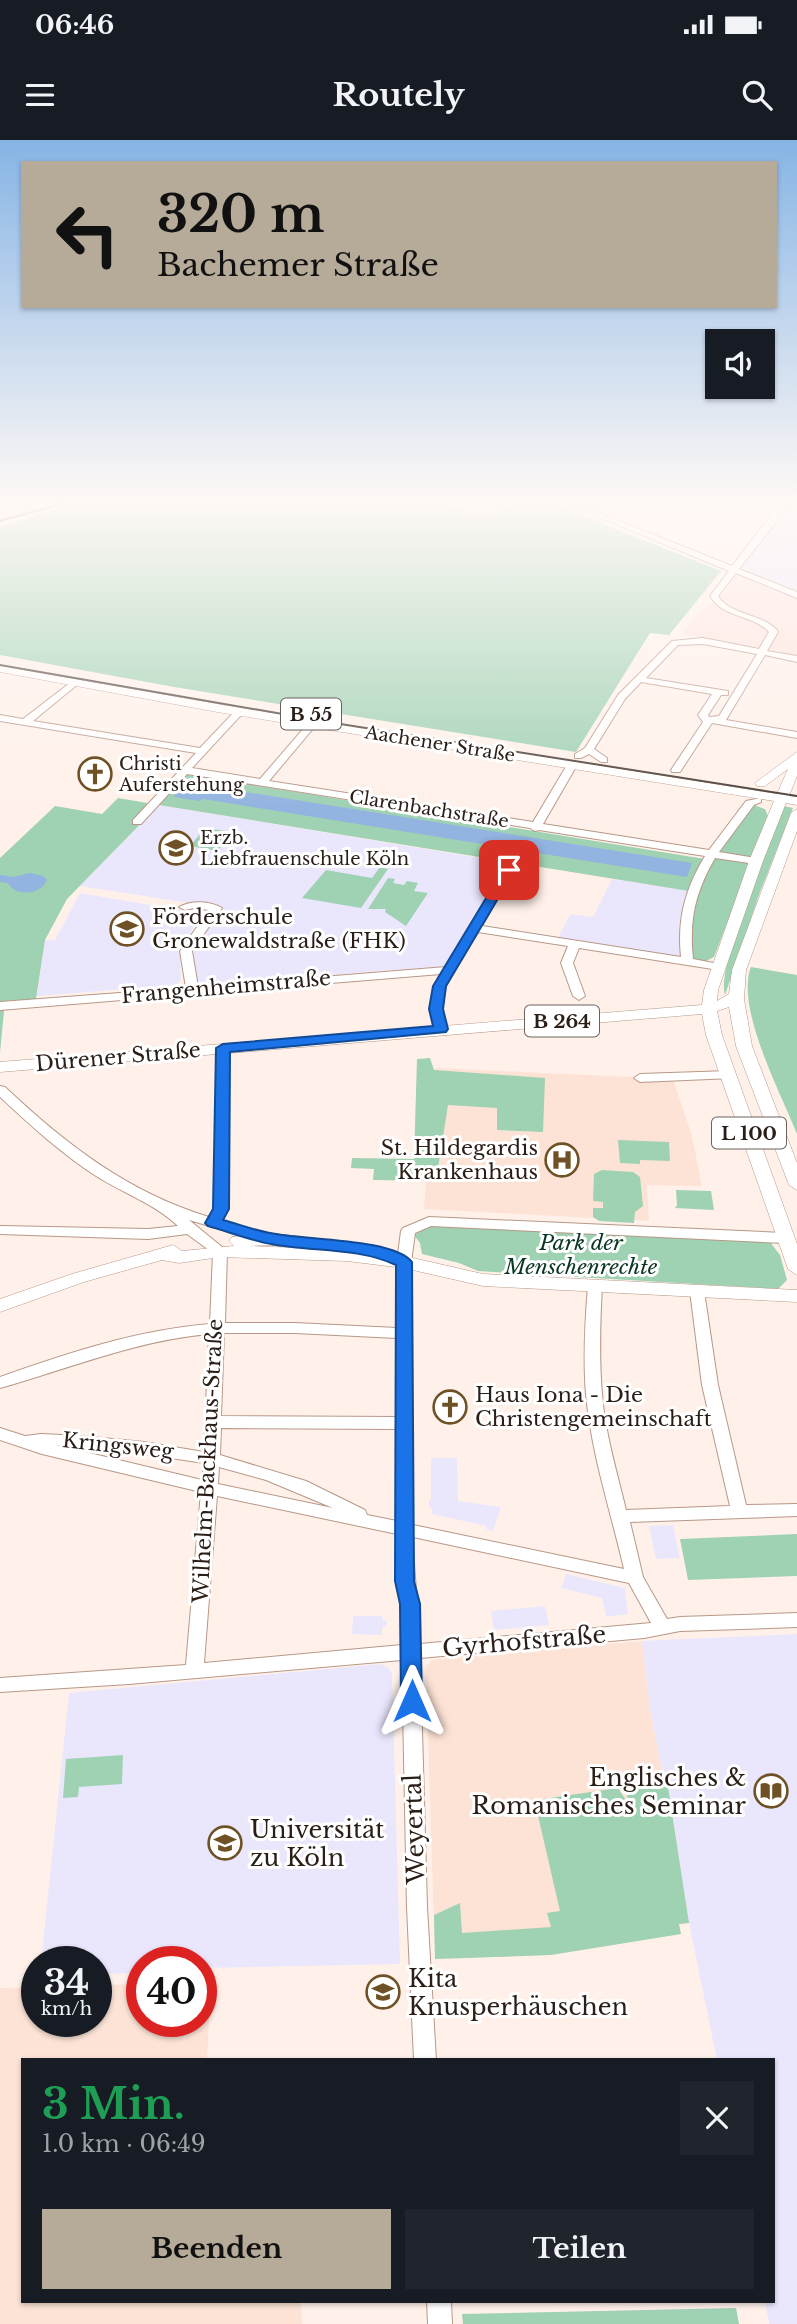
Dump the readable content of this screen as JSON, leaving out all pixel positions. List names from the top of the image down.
{
  "streets": {
    "main road": [
      "B 55",
      "Aachener Straße",
      "B 264",
      "Dürener Straße",
      "L 100"
    ],
    "street": [
      "Clarenbachstraße",
      "Frangenheimstraße",
      "Kringsweg",
      "Wilhelm-Backhaus-Straße",
      "Gyrhofstraße",
      "Weyertal"
    ]
  },
  "crossings": [
    ["Dürener Straße", "L 100"],
    ["L 100", "Weyertal"],
    ["Kringsweg", "Wilhelm-Backhaus-Straße"],
    ["Kringsweg", "Weyertal"],
    ["Wilhelm-Backhaus-Straße", "Gyrhofstraße"],
    ["Gyrhofstraße", "Weyertal"]
  ],
  "parks": ["Park der Menschenrechte"],
  "places": {
    "church": ["Christi Auferstehung", "Haus Iona - Die Christengemeinschaft"],
    "school or university": [
      "Erzb. Liebfrauenschule Köln",
      "Förderschule Gronewaldstraße (FHK)",
      "Universität zu Köln",
      "Kita Knusperhäuschen"
    ],
    "hospital": ["St. Hildegardis Krankenhaus"],
    "library": ["Englisches & Romanisches Seminar"]
  },
  "page": {
    "status": "06:46",
    "header": "Routely",
    "turn": ["320 m", "Bachemer Straße"],
    "speed": "34 km/h",
    "limit": "40",
    "heading": ["3 Min.", "1.0 km · 06:49"],
    "buttons": ["Beenden", "Teilen"]
  }
}
